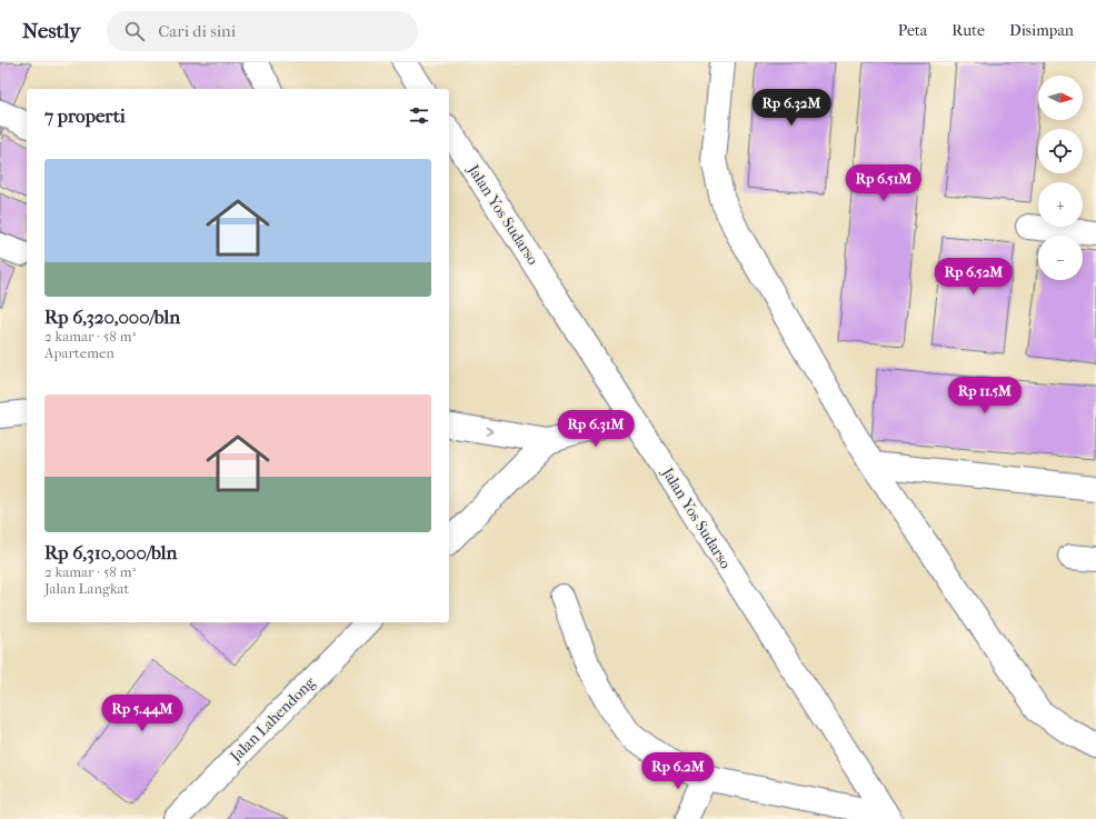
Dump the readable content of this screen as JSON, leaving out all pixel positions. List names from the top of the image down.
{
  "streets": {
    "street": ["Jalan Yos Sudarso", "Jalan Lahendong"]
  },
  "north": "right",
  "page": {
    "header": "Nestly",
    "search": "Cari di sini",
    "nav": ["Peta", "Rute", "Disimpan"],
    "map_buttons": ["+", "−"],
    "price": [
      "Rp 6.32M",
      "Rp 6.51M",
      "Rp 6.52M",
      "Rp 11.5M",
      "Rp 6.31M",
      "Rp 5.44M",
      "Rp 6.2M"
    ],
    "heading": "7 properti",
    "list": [
      {
        "name": "Rp 6,320,000/bln",
        "note": "2 kamar · 58 m² · Apartemen"
      },
      {
        "name": "Rp 6,310,000/bln",
        "note": "2 kamar · 58 m² · Jalan Langkat"
      }
    ]
  }
}
